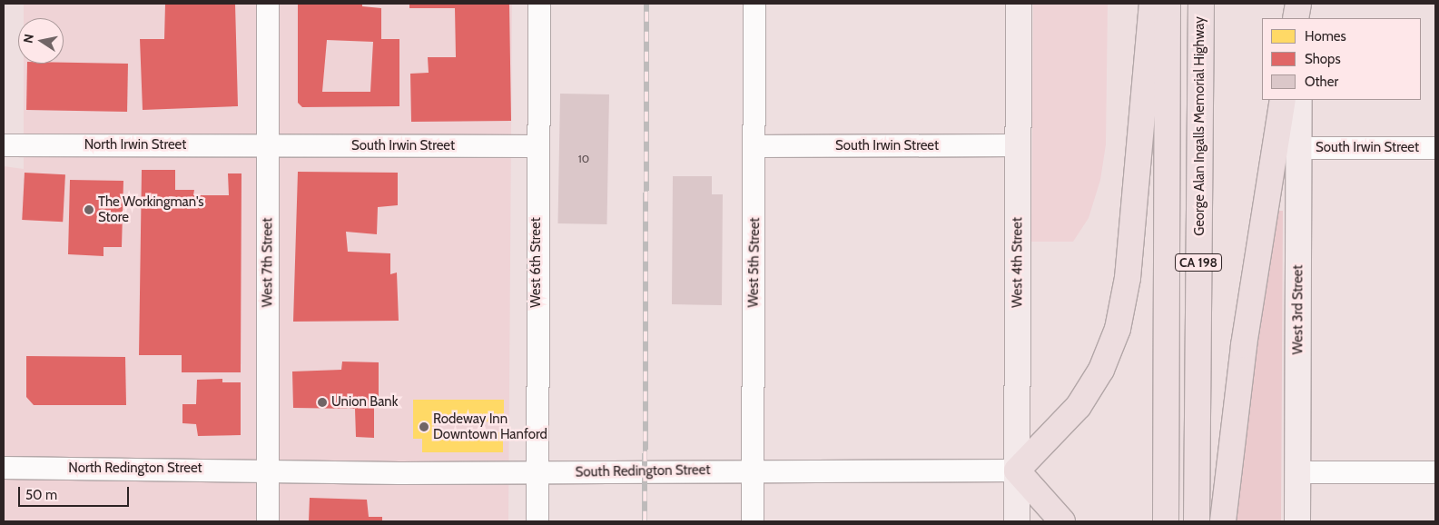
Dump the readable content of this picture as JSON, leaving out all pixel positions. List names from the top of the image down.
{
  "streets": {
    "highway": ["George Alan Ingalls Memorial Highway", "CA 198"],
    "main road": ["West 4th Street", "West 3rd Street"],
    "street": [
      "North Irwin Street",
      "South Irwin Street",
      "West 7th Street",
      "West 6th Street",
      "West 5th Street",
      "North Redington Street",
      "South Redington Street"
    ]
  },
  "crossings": [
    ["North Irwin Street", "South Irwin Street"],
    ["North Irwin Street", "West 7th Street"],
    ["South Irwin Street", "West 7th Street"],
    ["South Irwin Street", "West 6th Street"],
    ["South Irwin Street", "West 5th Street"],
    ["South Irwin Street", "West 4th Street"],
    ["South Irwin Street", "West 3rd Street"],
    ["West 7th Street", "North Redington Street"],
    ["West 7th Street", "South Redington Street"],
    ["West 6th Street", "South Redington Street"],
    ["West 5th Street", "South Redington Street"],
    ["West 4th Street", "South Redington Street"],
    ["North Redington Street", "South Redington Street"]
  ],
  "places": ["The Workingman's Store", "Union Bank", "Rodeway Inn Downtown Hanford"],
  "house_numbers": ["10"],
  "legend": ["Homes", "Shops", "Other"],
  "scale_bar": "50 m",
  "north": "left"
}
